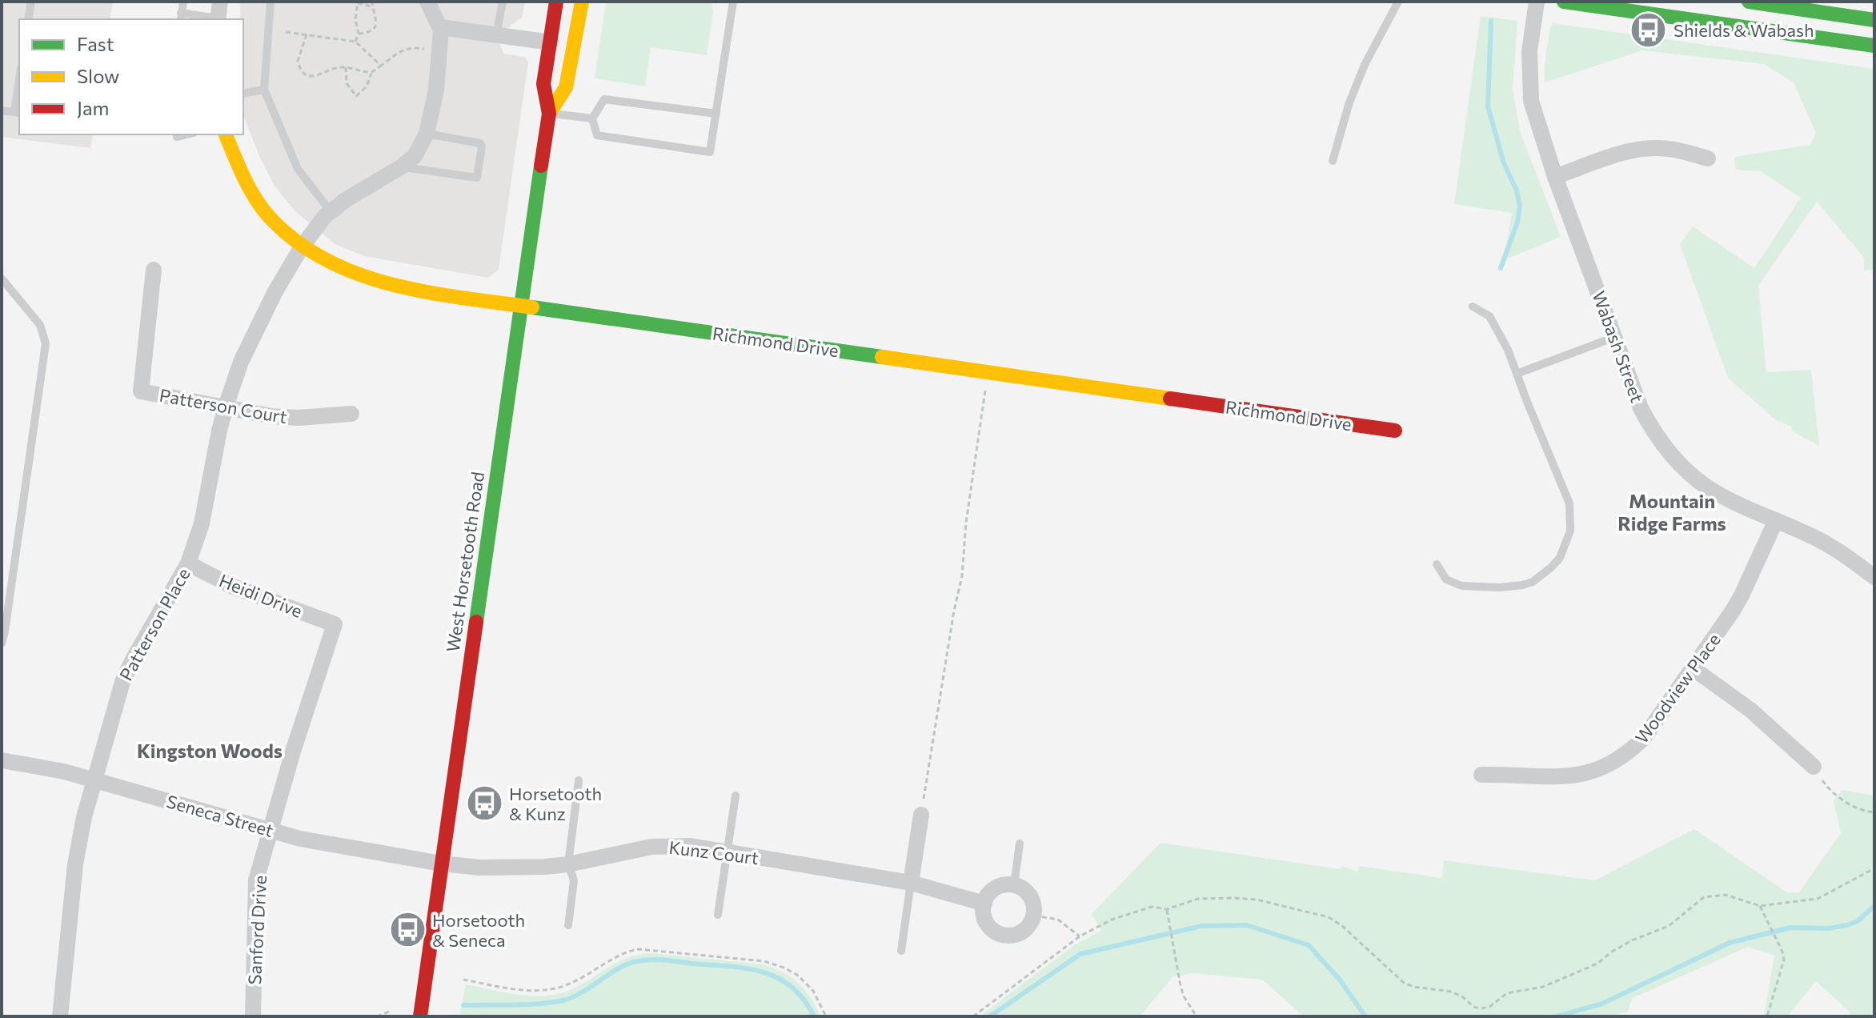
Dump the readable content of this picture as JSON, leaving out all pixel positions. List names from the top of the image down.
{
  "streets": {
    "main road": ["Richmond Drive", "West Horsetooth Road"],
    "street": [
      "Wabash Street",
      "Patterson Court",
      "Heidi Drive",
      "Patterson Place",
      "Woodview Place",
      "Seneca Street",
      "Kunz Court",
      "Sanford Drive"
    ]
  },
  "crossings": [
    ["Richmond Drive", "West Horsetooth Road"],
    ["Richmond Drive", "Patterson Place"],
    ["Wabash Street", "Woodview Place"],
    ["Patterson Court", "Patterson Place"],
    ["West Horsetooth Road", "Seneca Street"],
    ["West Horsetooth Road", "Kunz Court"],
    ["Heidi Drive", "Patterson Place"],
    ["Heidi Drive", "Sanford Drive"],
    ["Patterson Place", "Seneca Street"],
    ["Seneca Street", "Kunz Court"],
    ["Seneca Street", "Sanford Drive"]
  ],
  "districts": ["Mountain Ridge Farms", "Kingston Woods"],
  "places": {
    "bus stop": ["Shields & Wabash", "Horsetooth & Kunz", "Horsetooth & Seneca"]
  },
  "legend": ["Fast", "Slow", "Jam"]
}
